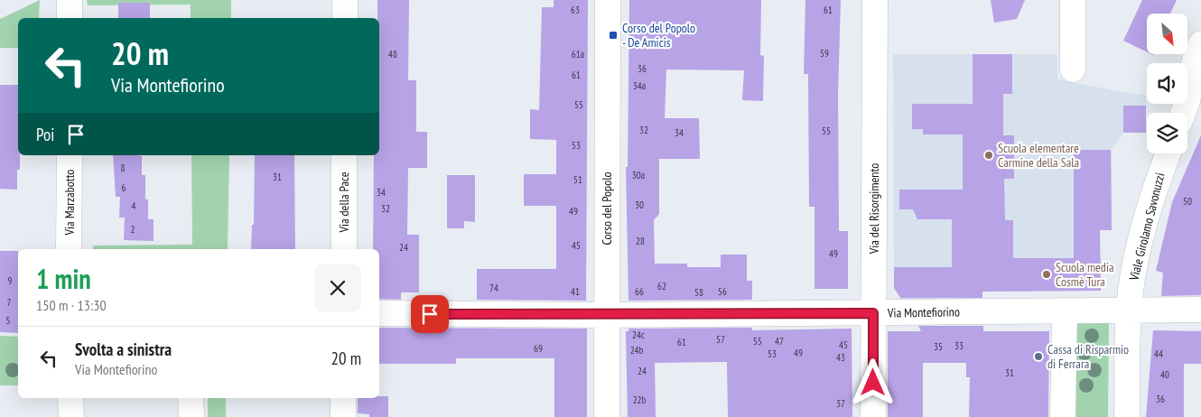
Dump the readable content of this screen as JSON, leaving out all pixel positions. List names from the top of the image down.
{
  "streets": {
    "street": [
      "Via Marzabotto",
      "Via della Pace",
      "Corso del Popolo",
      "Via del Risorgimento",
      "Viale Girolamo Savonuzzi",
      "Via Montefiorino"
    ]
  },
  "crossings": [
    ["Corso del Popolo", "Via Montefiorino"],
    ["Via del Risorgimento", "Via Montefiorino"],
    ["Viale Girolamo Savonuzzi", "Via Montefiorino"]
  ],
  "places": {
    "transit": ["Corso del Popolo - De Amicis"],
    "other": ["Scuola elementare Carmine della Sala", "Scuola media Cosmè Tura", "Cassa di Risparmio di Ferrara"]
  },
  "house_numbers": [
    "63",
    "61",
    "59",
    "48",
    "61a",
    "36",
    "61",
    "34a",
    "55",
    "32",
    "55",
    "34",
    "53",
    "8",
    "30a",
    "31",
    "51",
    "6",
    "34",
    "50",
    "30",
    "4",
    "32",
    "49",
    "2",
    "28",
    "45",
    "24",
    "49",
    "9",
    "62",
    "74",
    "41",
    "66",
    "56",
    "58",
    "7",
    "5",
    "24c",
    "57",
    "55",
    "47",
    "61",
    "45",
    "33",
    "35",
    "69",
    "24b",
    "49",
    "53",
    "44",
    "43",
    "24",
    "31",
    "40",
    "36",
    "22b",
    "37"
  ],
  "north": "bottom right",
  "page": {
    "turn": ["20 m", "Via Montefiorino"],
    "then": "Poi",
    "heading": ["1 min", "150 m · 13:30"],
    "list": [
      {
        "name": "Svolta a sinistra",
        "note": "Via Montefiorino",
        "value": "20 m"
      }
    ]
  }
}
